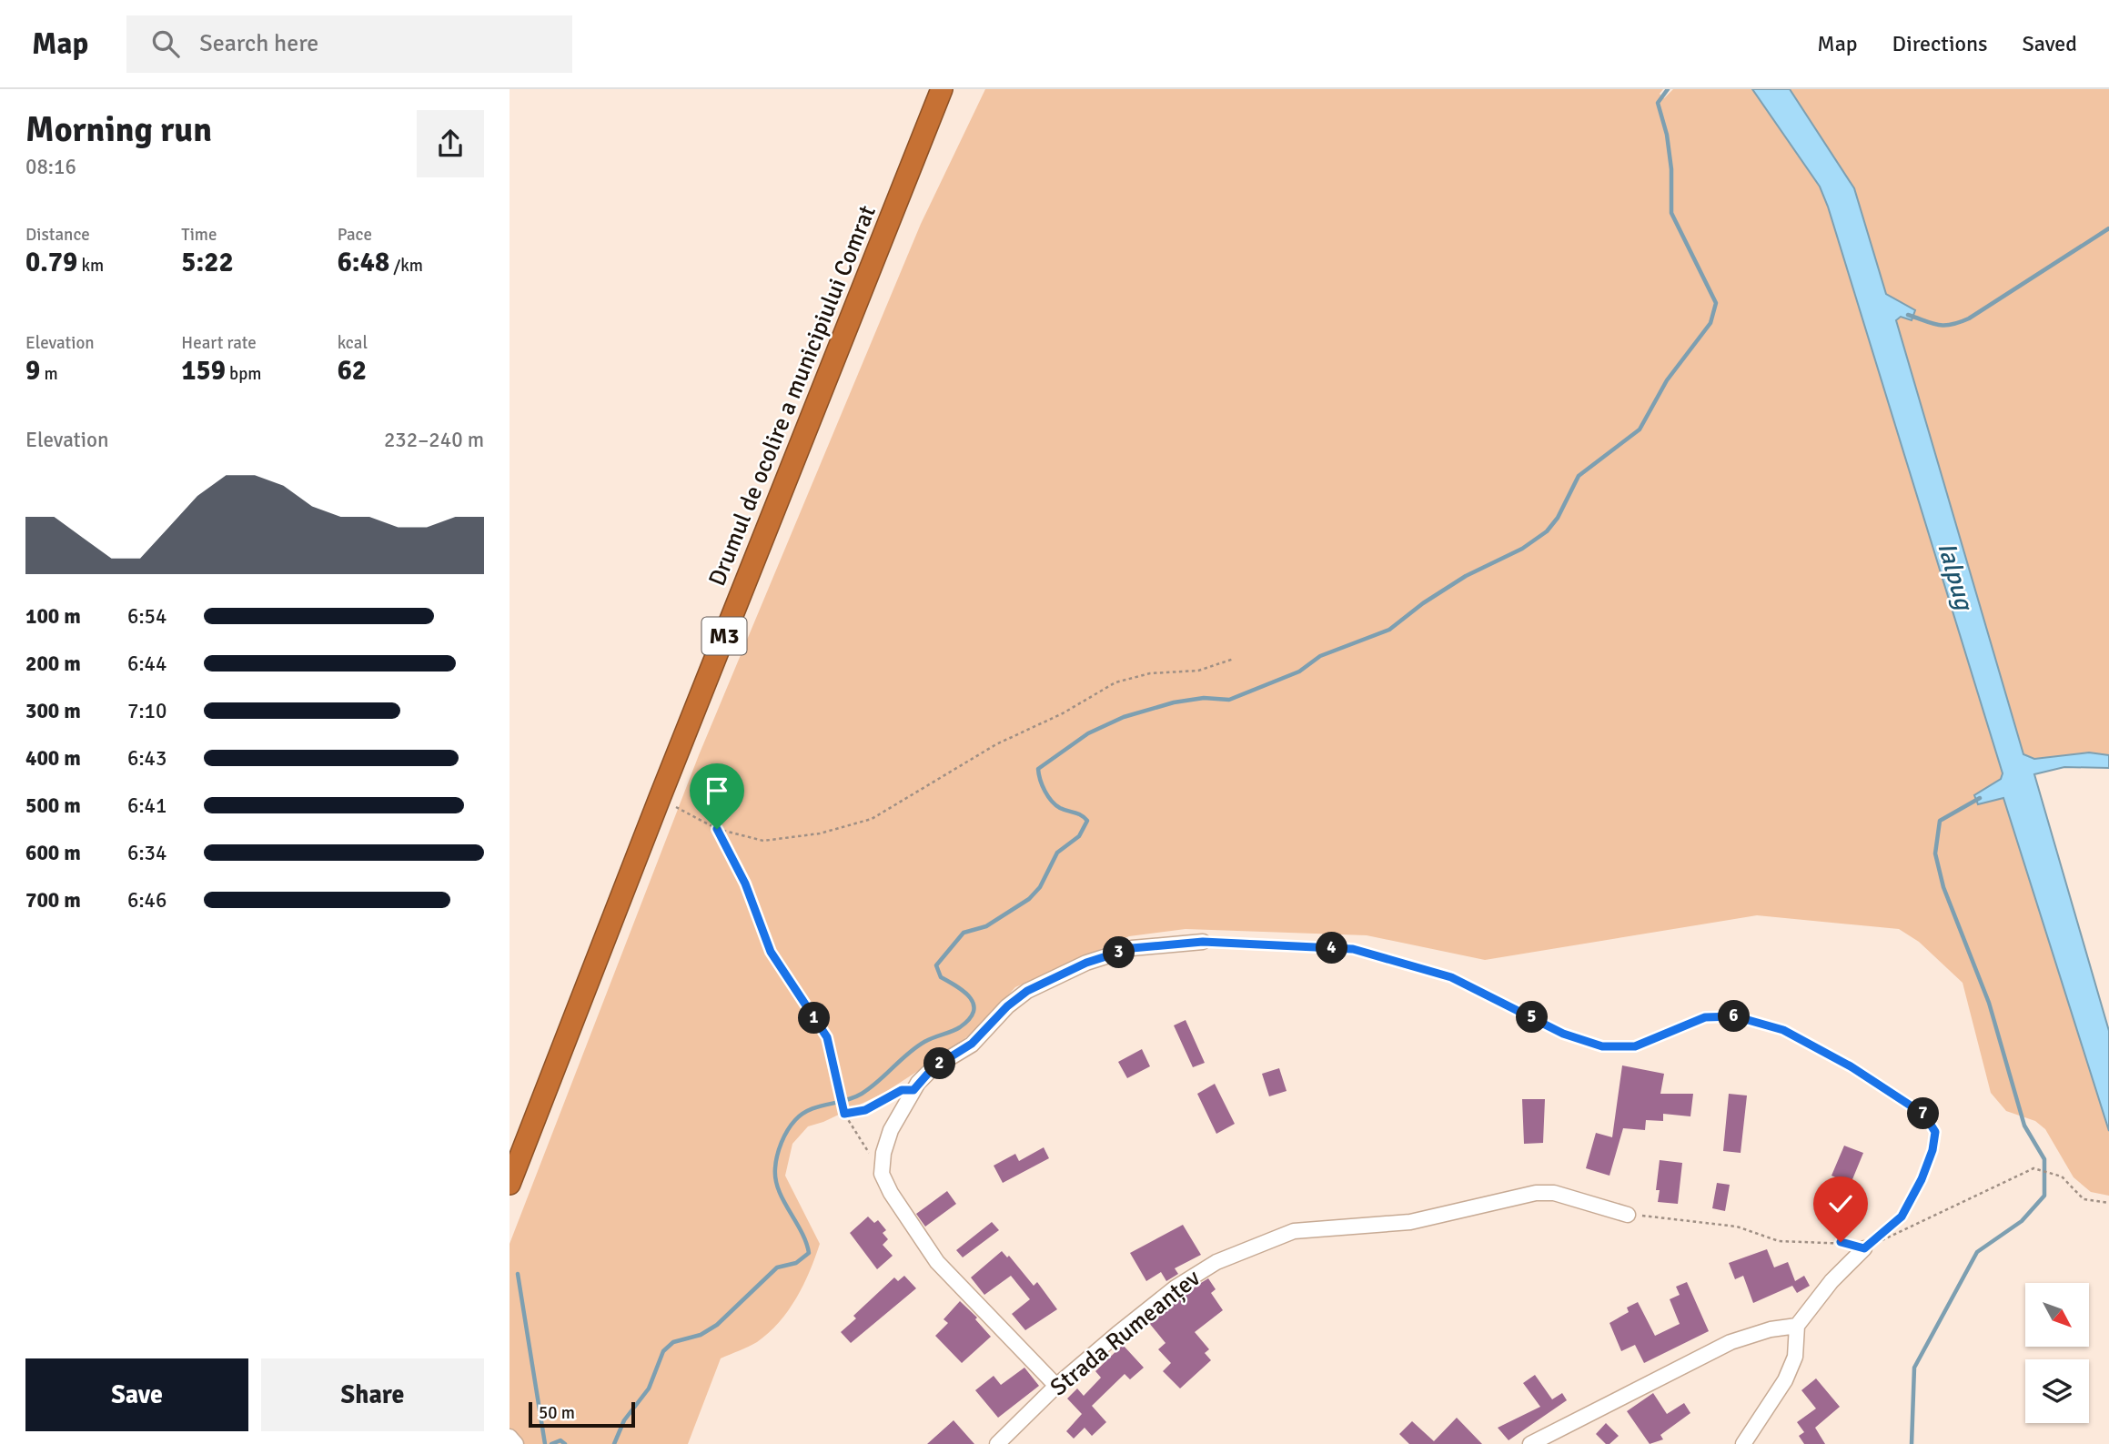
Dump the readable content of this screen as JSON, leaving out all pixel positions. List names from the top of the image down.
{
  "streets": {
    "highway": ["Drumul de ocolire a municipiului Comrat", "M3"],
    "street": ["Strada Rumeanțev"]
  },
  "water": ["Ialpug"],
  "scale_bar": "50 m",
  "north": "bottom right",
  "page": {
    "header": "Map",
    "search": "Search here",
    "nav": ["Map", "Directions", "Saved"],
    "heading": ["Morning run", "08:16"],
    "stats": [
      ["Distance", "0.79 km"],
      ["Time", "5:22"],
      ["Pace", "6:48 /km"],
      ["Elevation", "9 m"],
      ["Heart rate", "159 bpm"],
      ["kcal", "62"]
    ],
    "chart": ["Elevation", "232–240 m"],
    "list": [
      {
        "name": "100 m",
        "note": "6:54"
      },
      {
        "name": "200 m",
        "note": "6:44"
      },
      {
        "name": "300 m",
        "note": "7:10"
      },
      {
        "name": "400 m",
        "note": "6:43"
      },
      {
        "name": "500 m",
        "note": "6:41"
      },
      {
        "name": "600 m",
        "note": "6:34"
      },
      {
        "name": "700 m",
        "note": "6:46"
      }
    ],
    "pins": [
      "4",
      "3",
      "6",
      "5",
      "1",
      "2",
      "7"
    ],
    "buttons": ["Save", "Share"],
    "scale": "50 m"
  }
}
